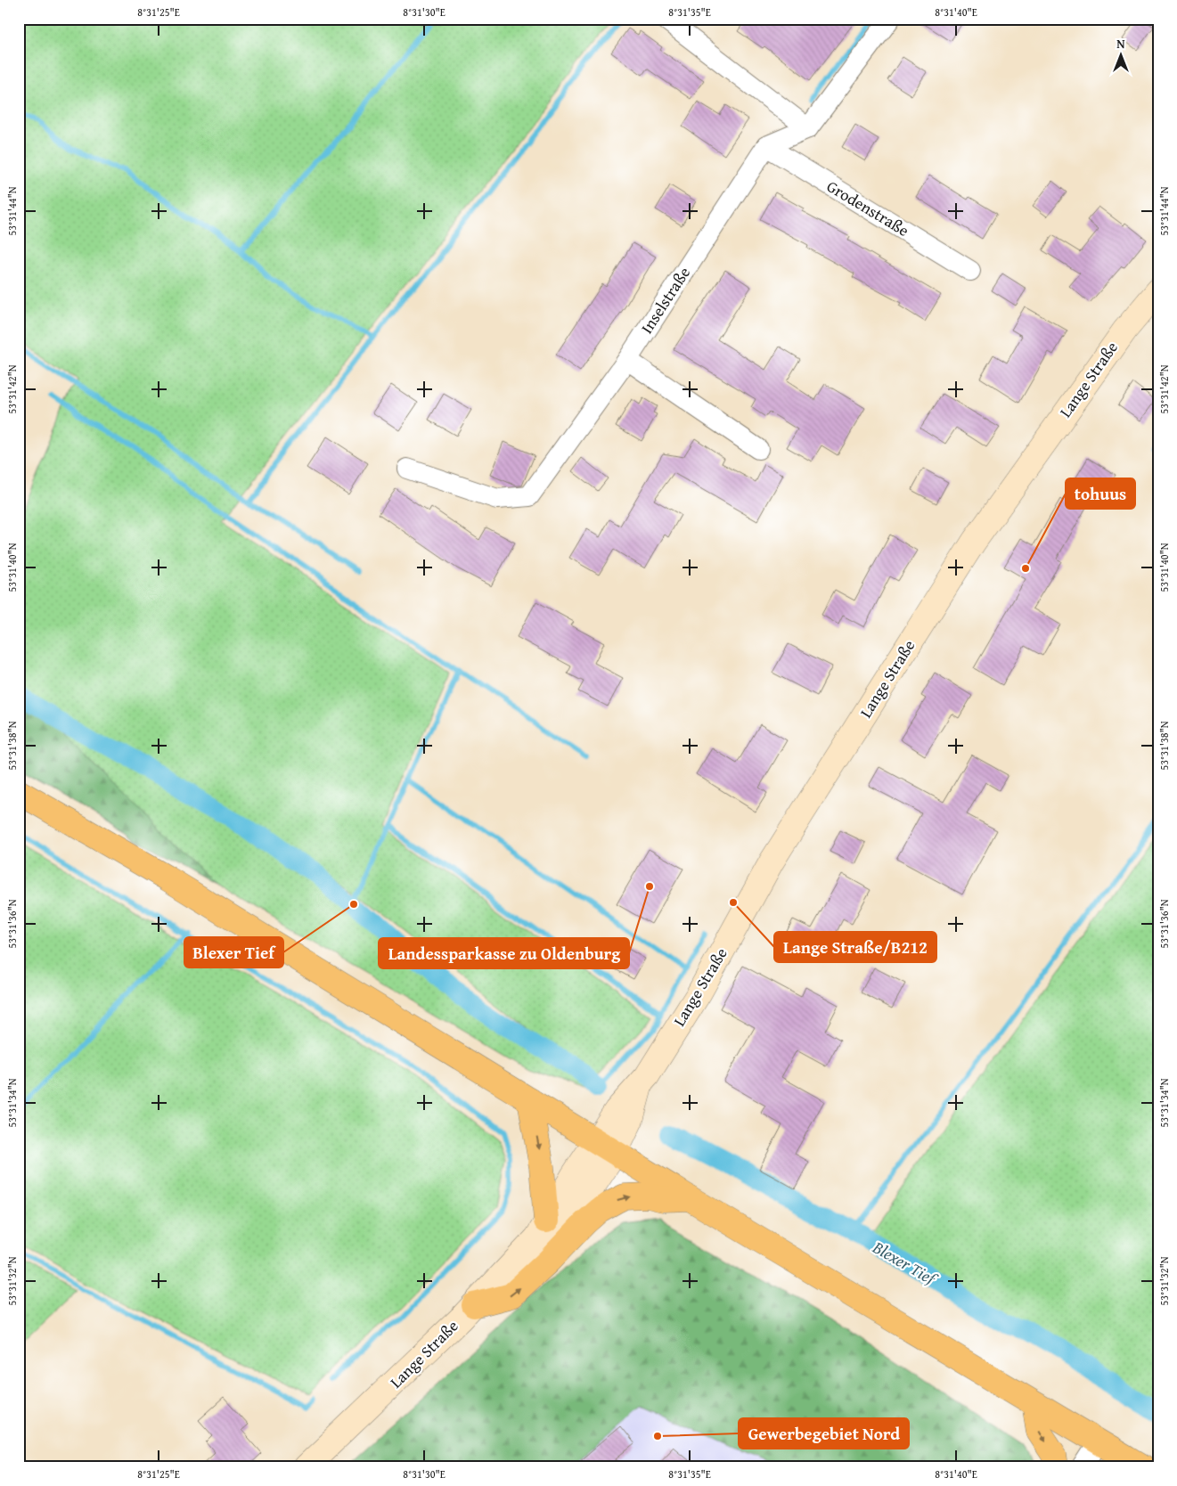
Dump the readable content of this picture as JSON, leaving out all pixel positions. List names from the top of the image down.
{
  "streets": {
    "street": ["Grodenstraße", "Inselstraße", "Lange Straße"]
  },
  "crossings": [
    ["Grodenstraße", "Inselstraße"]
  ],
  "water": ["Blexer Tief"],
  "places": [
    "tohuus",
    "Landessparkasse zu Oldenburg",
    "Lange Straße/B212",
    "Blexer Tief",
    "Gewerbegebiet Nord"
  ],
  "north": "top",
  "coordinates": [
    "8°31'25\"E",
    "8°31'30\"E",
    "8°31'35\"E",
    "8°31'40\"E",
    "53°31'44\"N",
    "53°31'42\"N",
    "53°31'40\"N",
    "53°31'38\"N",
    "53°31'36\"N",
    "53°31'34\"N",
    "53°31'32\"N"
  ]
}
